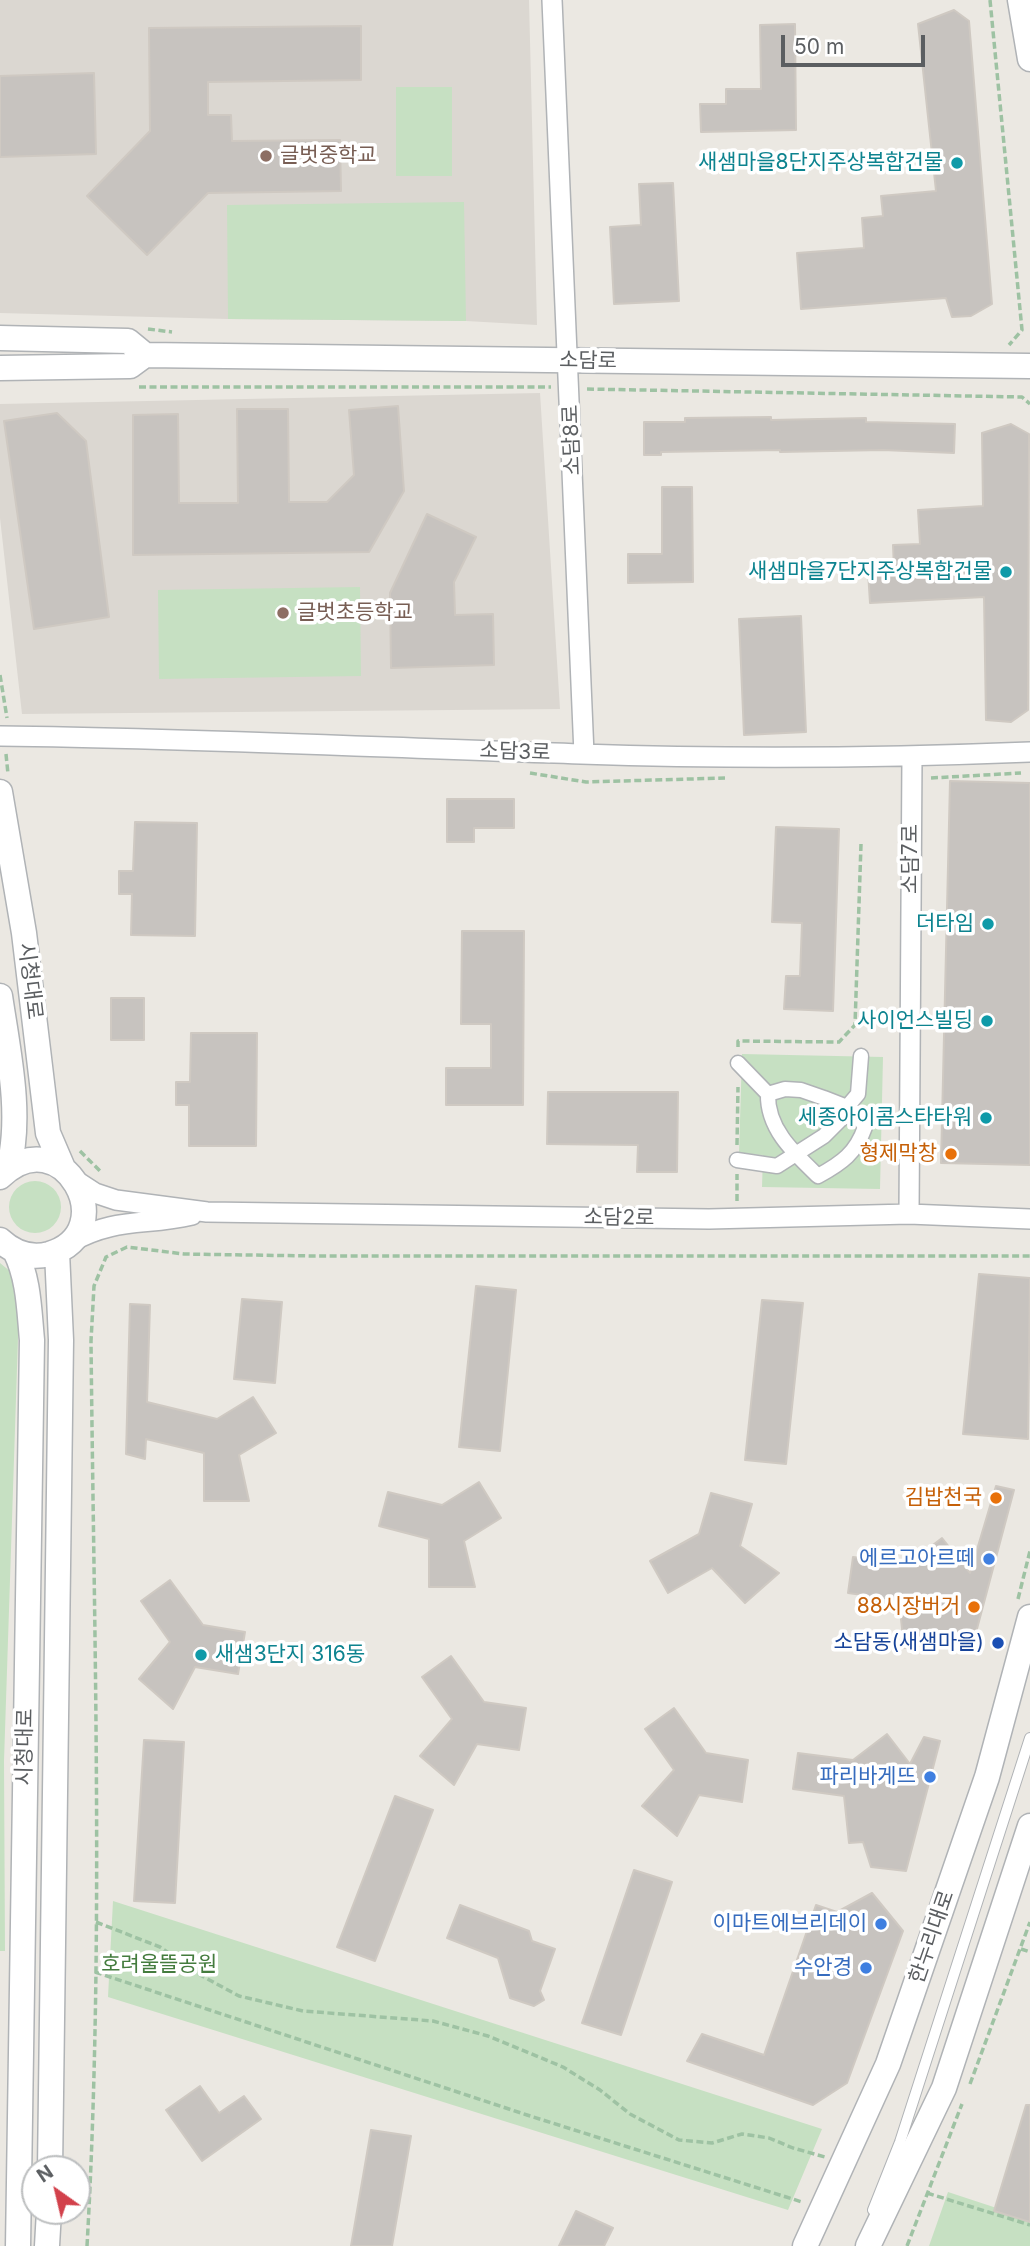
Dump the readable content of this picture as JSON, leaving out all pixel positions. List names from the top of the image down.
{
  "streets": {
    "street": [
      "소담로",
      "소담8로",
      "소담3로",
      "소담7로",
      "시청대로",
      "소담2로",
      "한누리대로"
    ]
  },
  "crossings": [
    ["소담로", "소담8로"],
    ["소담8로", "소담3로"],
    ["소담3로", "소담7로"],
    ["소담7로", "소담2로"]
  ],
  "parks": ["호려울뜰공원"],
  "places": [
    "글벗중학교",
    "새샘마을8단지주상복합건물",
    "새샘마을7단지주상복합건물",
    "글벗초등학교",
    "더타임",
    "사이언스빌딩",
    "세종아이콤스타타워",
    "형제막창",
    "김밥천국",
    "에르고아르떼",
    "88시장버거",
    "소담동(새샘마을)",
    "새샘3단지 316동",
    "파리바게뜨",
    "이마트에브리데이",
    "수안경"
  ],
  "scale_bar": "50 m",
  "north": "top left"
}
